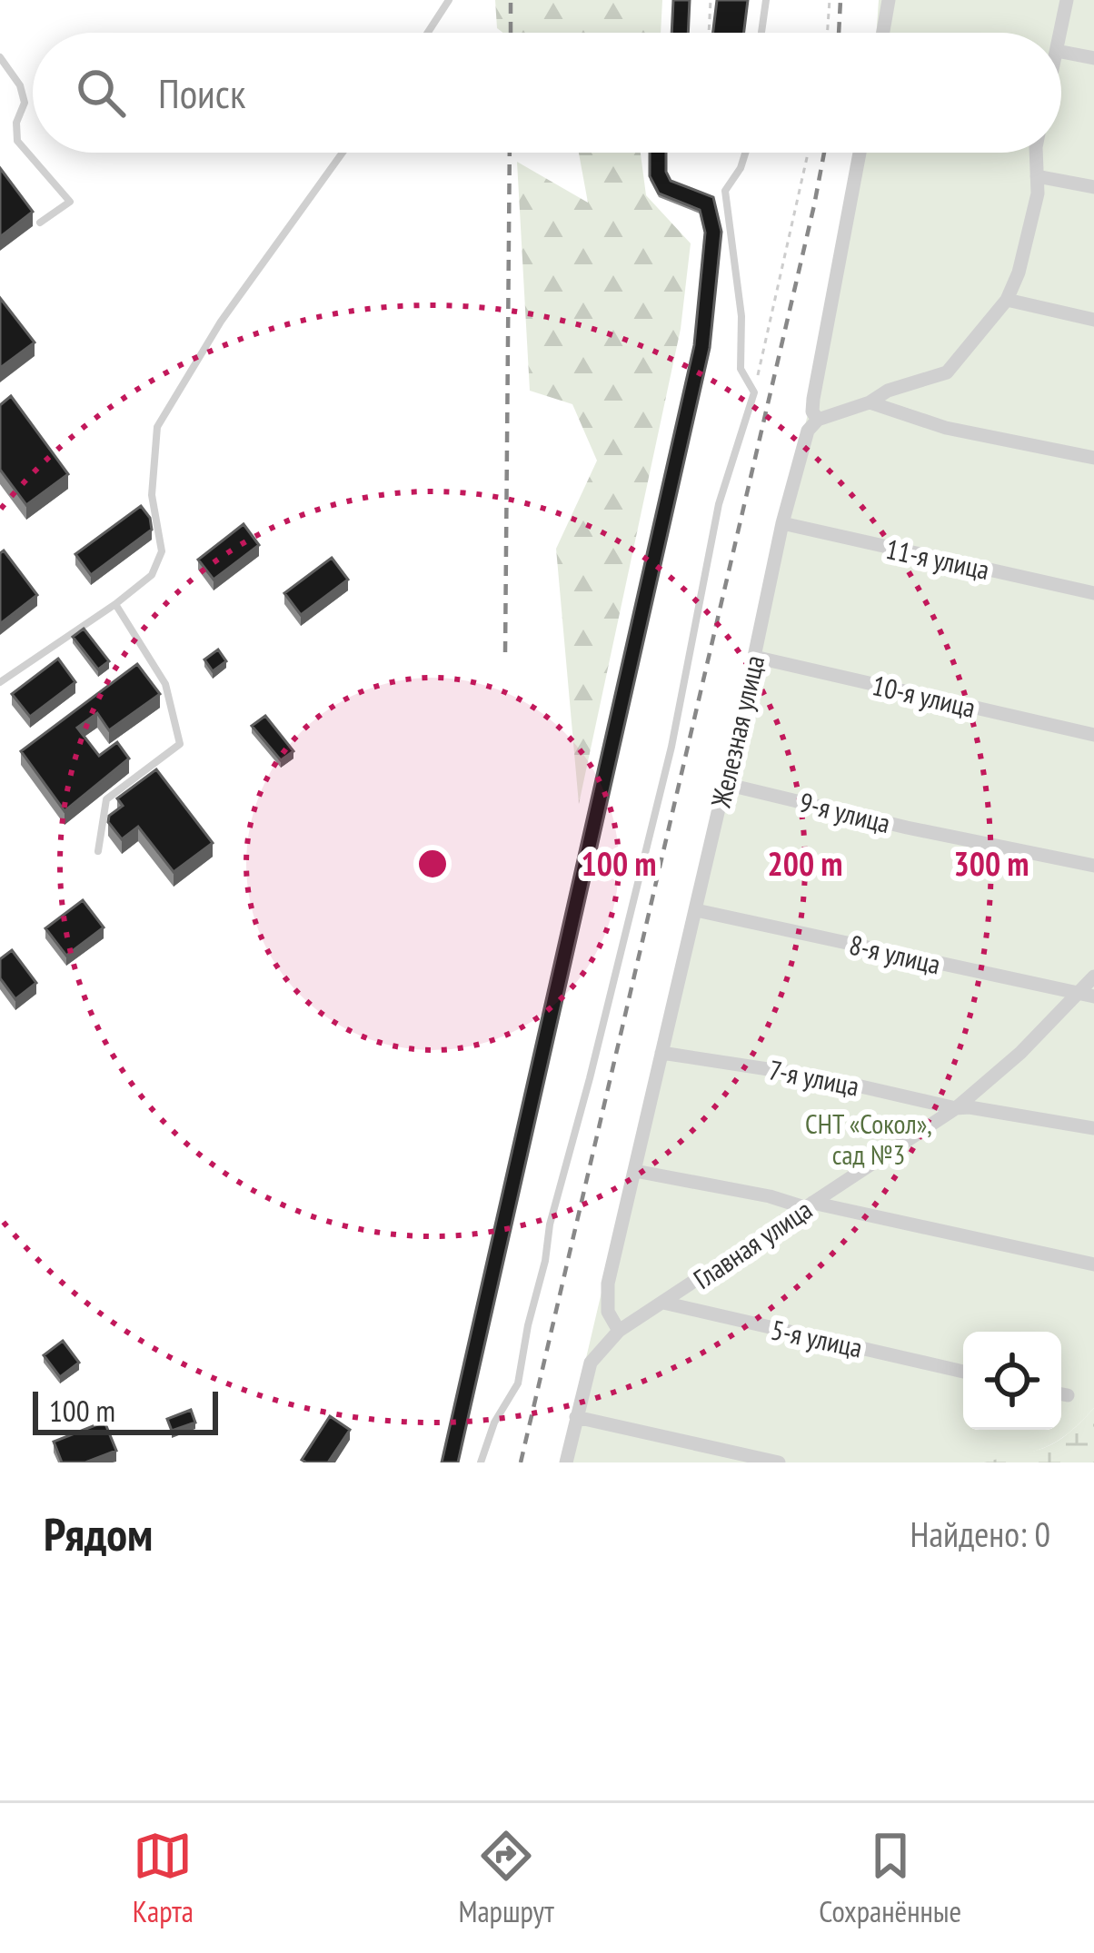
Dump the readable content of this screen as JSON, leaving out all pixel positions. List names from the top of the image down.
{
  "streets": {
    "street": [
      "11-я улица",
      "10-я улица",
      "Железная улица",
      "9-я улица",
      "8-я улица",
      "7-я улица",
      "Главная улица",
      "5-я улица"
    ]
  },
  "crossings": [
    ["11-я улица", "Железная улица"],
    ["10-я улица", "Железная улица"],
    ["Железная улица", "9-я улица"],
    ["Железная улица", "8-я улица"],
    ["Железная улица", "7-я улица"],
    ["Железная улица", "Главная улица"],
    ["8-я улица", "Главная улица"],
    ["7-я улица", "Главная улица"],
    ["Главная улица", "5-я улица"]
  ],
  "parks": ["СНТ «Сокол», сад №3"],
  "scale_bar": "100 m",
  "page": {
    "search": "Поиск",
    "scale": "100 m",
    "heading": ["Рядом", "Найдено: 0"],
    "nav": ["Карта", "Маршрут", "Сохранённые"]
  },
  "rings": ["100 m", "200 m", "300 m"]
}
